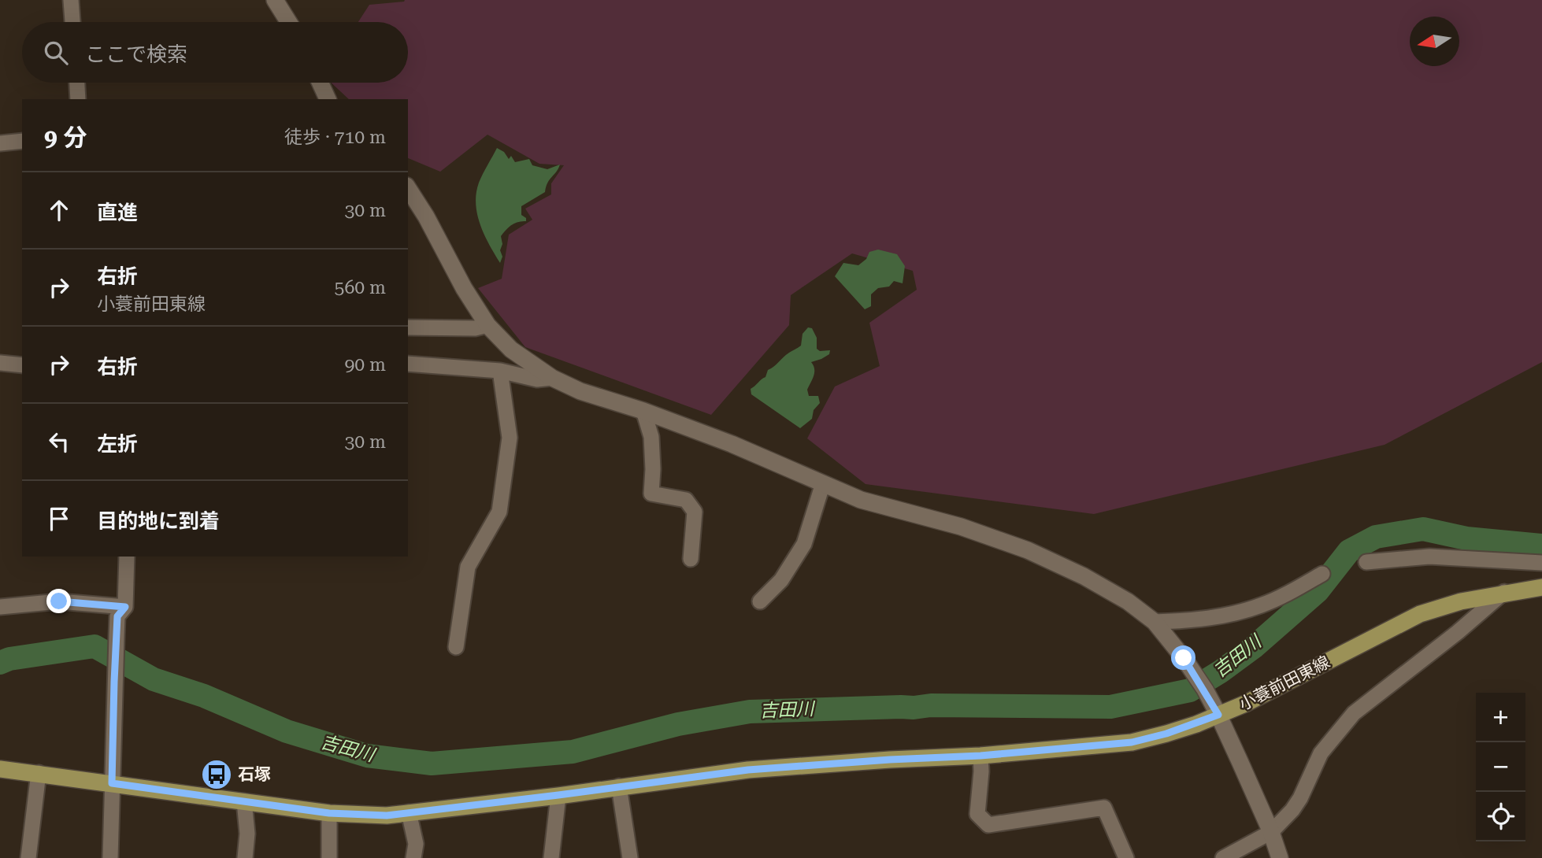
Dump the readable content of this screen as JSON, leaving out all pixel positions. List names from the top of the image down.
{
  "streets": {
    "main road": ["小蓑前田東線"]
  },
  "water": ["吉田川"],
  "places": {
    "bus stop": ["石塚"]
  },
  "north": "left",
  "page": {
    "search": "ここで検索",
    "heading": ["9 分", "徒歩 · 710 m"],
    "list": [
      ["直進", "30 m"],
      ["右折", "小蓑前田東線", "560 m"],
      ["右折", "90 m"],
      ["左折", "30 m"],
      "目的地に到着"
    ],
    "map_buttons": ["+", "−"]
  }
}
